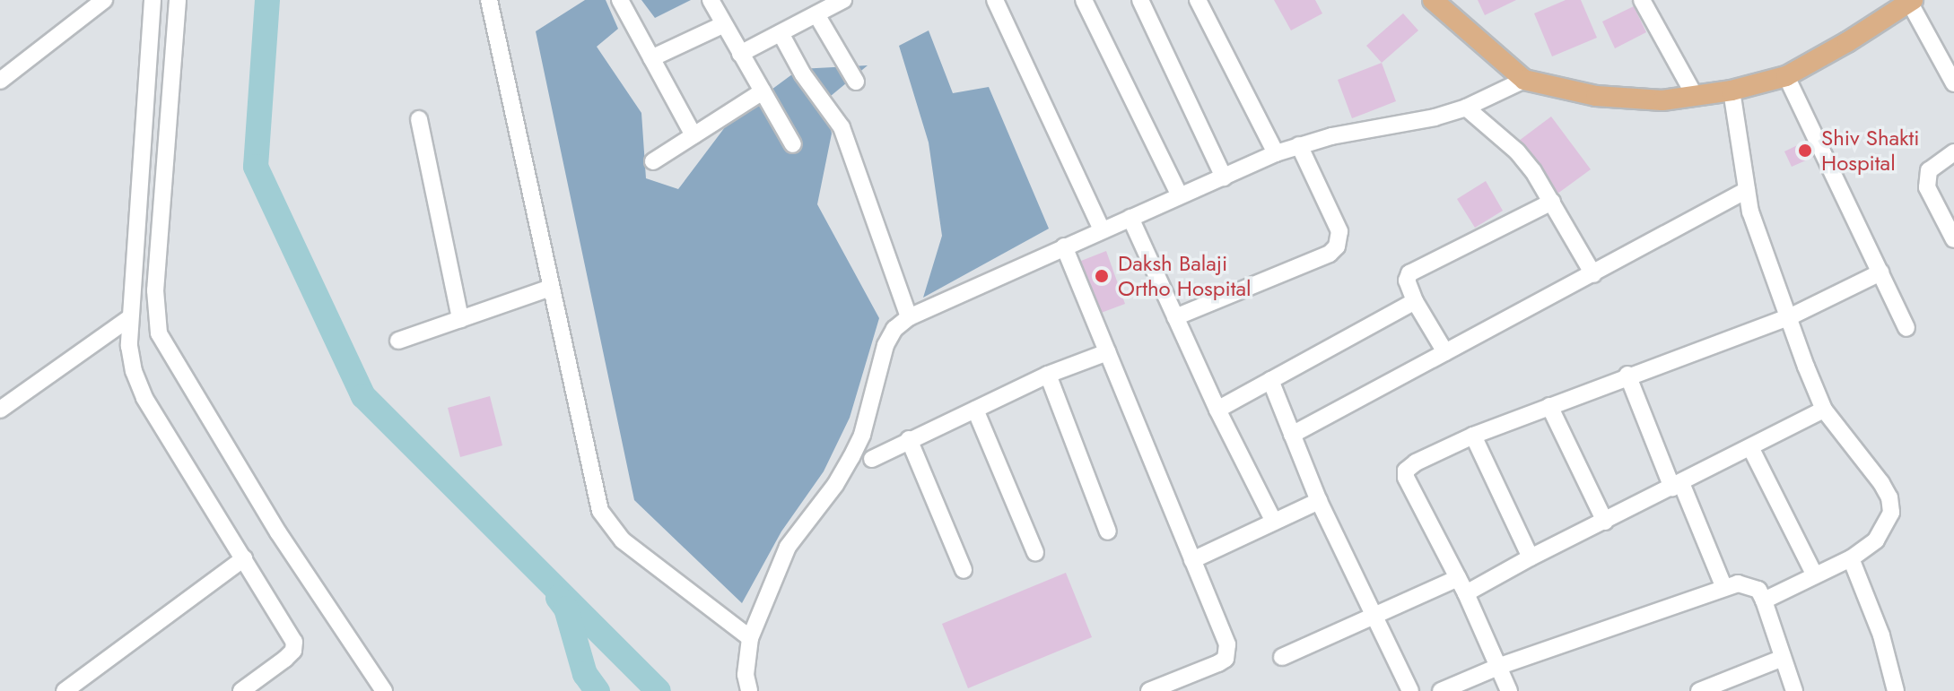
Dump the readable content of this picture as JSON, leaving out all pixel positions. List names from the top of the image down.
{
  "places": ["Shiv Shakti Hospital", "Daksh Balaji Ortho Hospital"]
}
